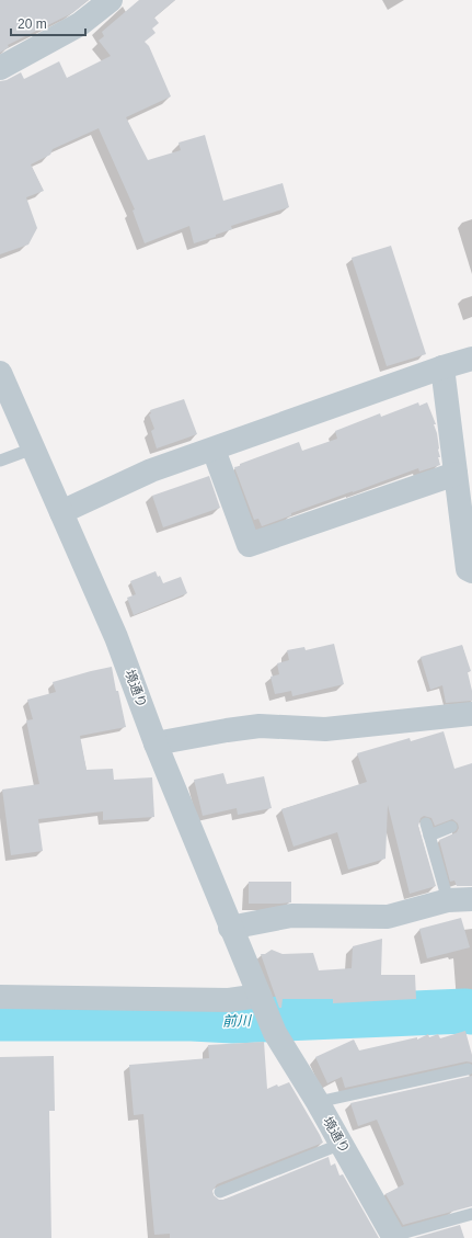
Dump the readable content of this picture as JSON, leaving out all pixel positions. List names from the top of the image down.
{
  "streets": {
    "street": ["境通り"]
  },
  "water": ["前川"],
  "scale_bar": "20 m"
}
